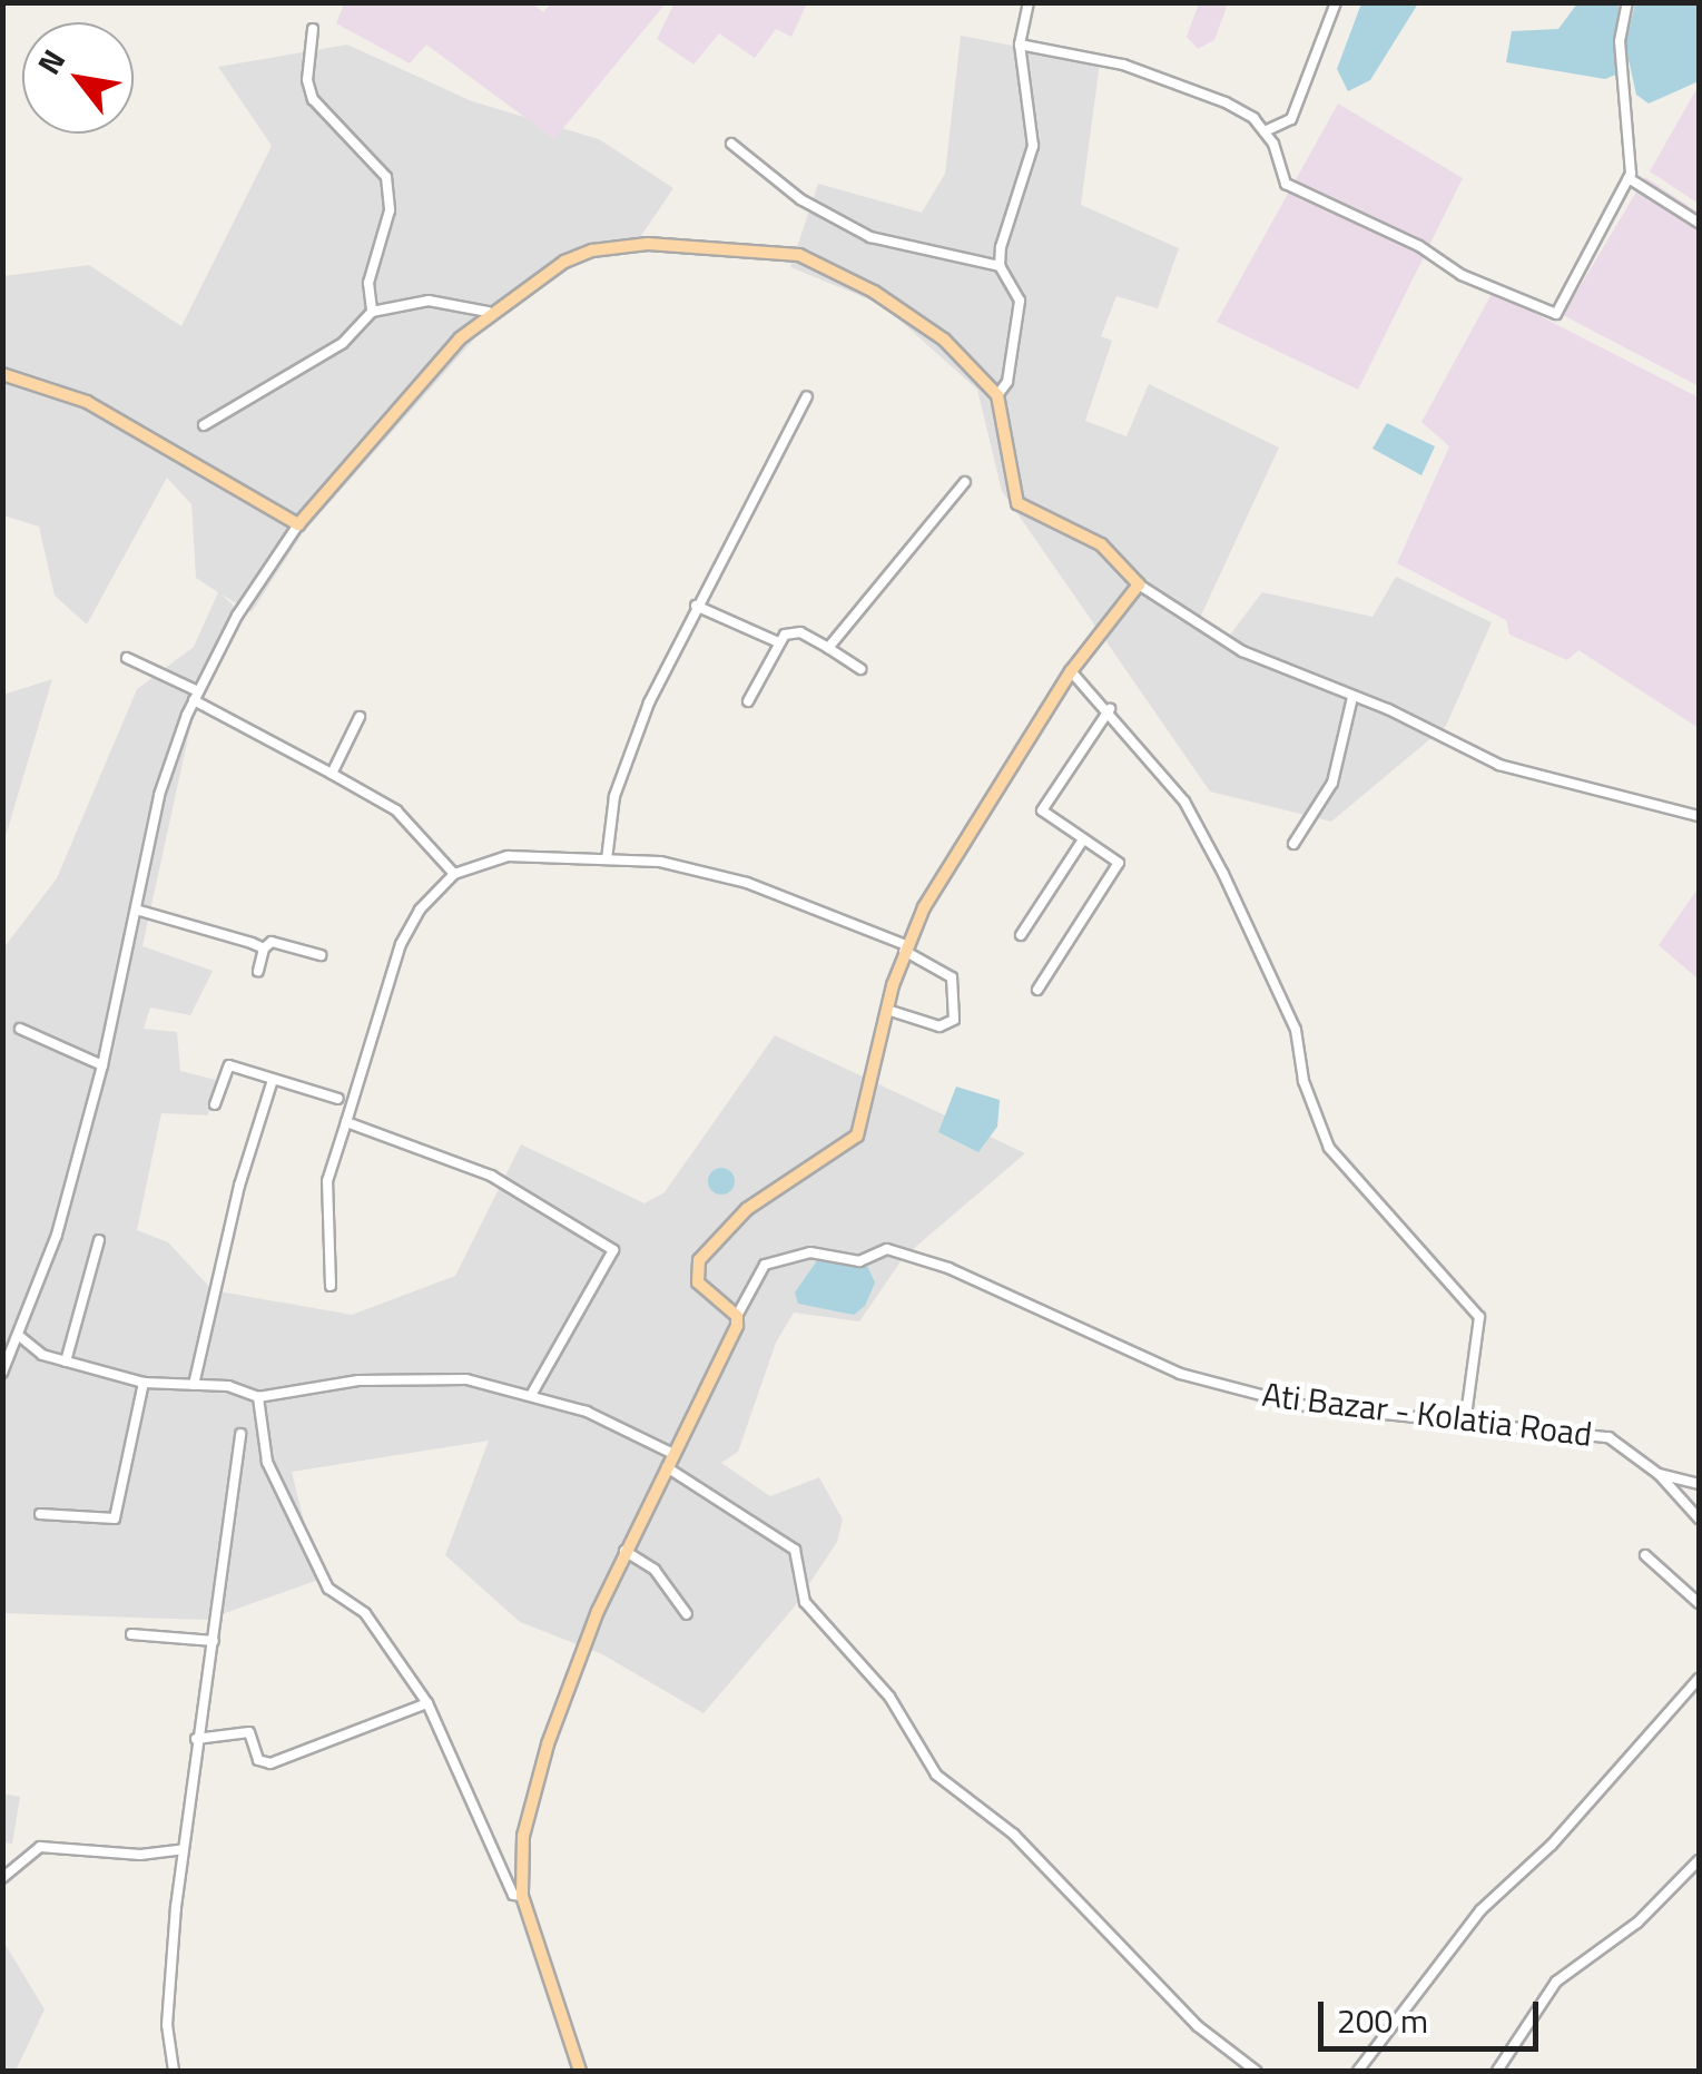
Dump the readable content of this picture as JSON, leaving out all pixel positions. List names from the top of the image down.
{
  "streets": {
    "street": ["Ati Bazar - Kolatia Road"]
  },
  "scale_bar": "200 m",
  "north": "top left"
}
